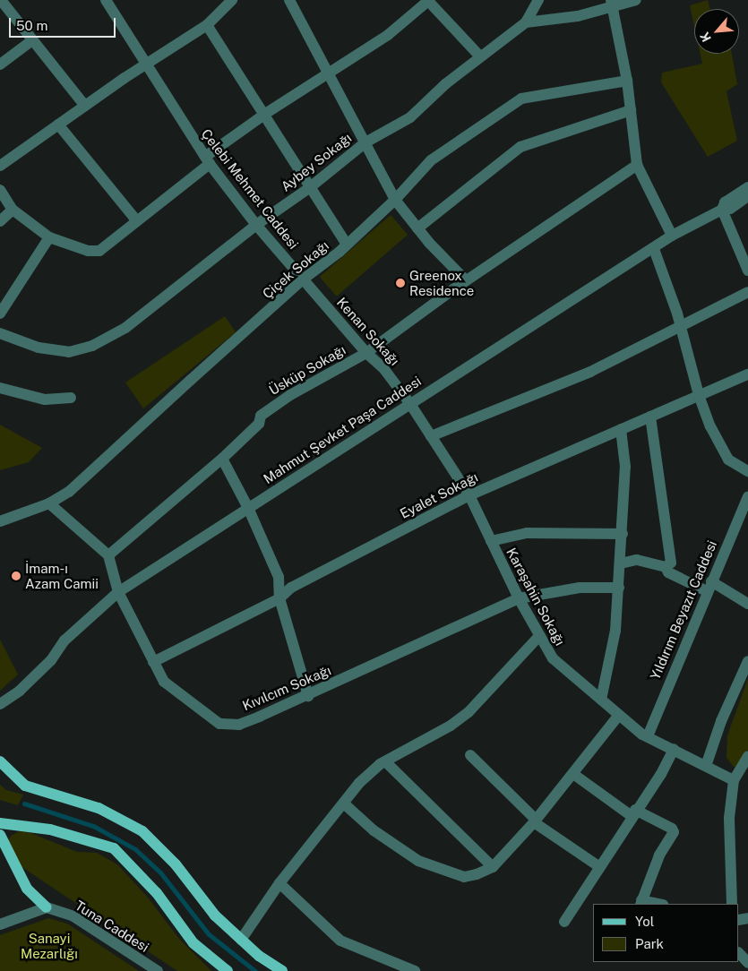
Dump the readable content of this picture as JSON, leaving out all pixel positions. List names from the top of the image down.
{
  "streets": {
    "street": [
      "Aybey Sokağı",
      "Çelebi Mehmet Caddesi",
      "Çiçek Sokağı",
      "Kenan Sokağı",
      "Üsküp Sokağı",
      "Mahmut Şevket Paşa Caddesi",
      "Eyalet Sokağı",
      "Karaşahin Sokağı",
      "Yıldırım Beyazıt Caddesi",
      "Kıvılcım Sokağı",
      "Tuna Caddesi"
    ]
  },
  "crossings": [
    ["Aybey Sokağı", "Çelebi Mehmet Caddesi"],
    ["Çelebi Mehmet Caddesi", "Çiçek Sokağı"],
    ["Çelebi Mehmet Caddesi", "Kenan Sokağı"],
    ["Çiçek Sokağı", "Kenan Sokağı"],
    ["Kenan Sokağı", "Üsküp Sokağı"],
    ["Kenan Sokağı", "Mahmut Şevket Paşa Caddesi"],
    ["Kenan Sokağı", "Karaşahin Sokağı"],
    ["Mahmut Şevket Paşa Caddesi", "Karaşahin Sokağı"],
    ["Mahmut Şevket Paşa Caddesi", "Kıvılcım Sokağı"],
    ["Eyalet Sokağı", "Karaşahin Sokağı"],
    ["Eyalet Sokağı", "Kıvılcım Sokağı"],
    ["Karaşahin Sokağı", "Yıldırım Beyazıt Caddesi"],
    ["Karaşahin Sokağı", "Kıvılcım Sokağı"]
  ],
  "parks": ["Sanayi Mezarlığı"],
  "places": ["Greenox Residence", "İmam-ı Azam Camii"],
  "legend": ["Yol", "Park"],
  "scale_bar": "50 m",
  "north": "bottom left"
}
